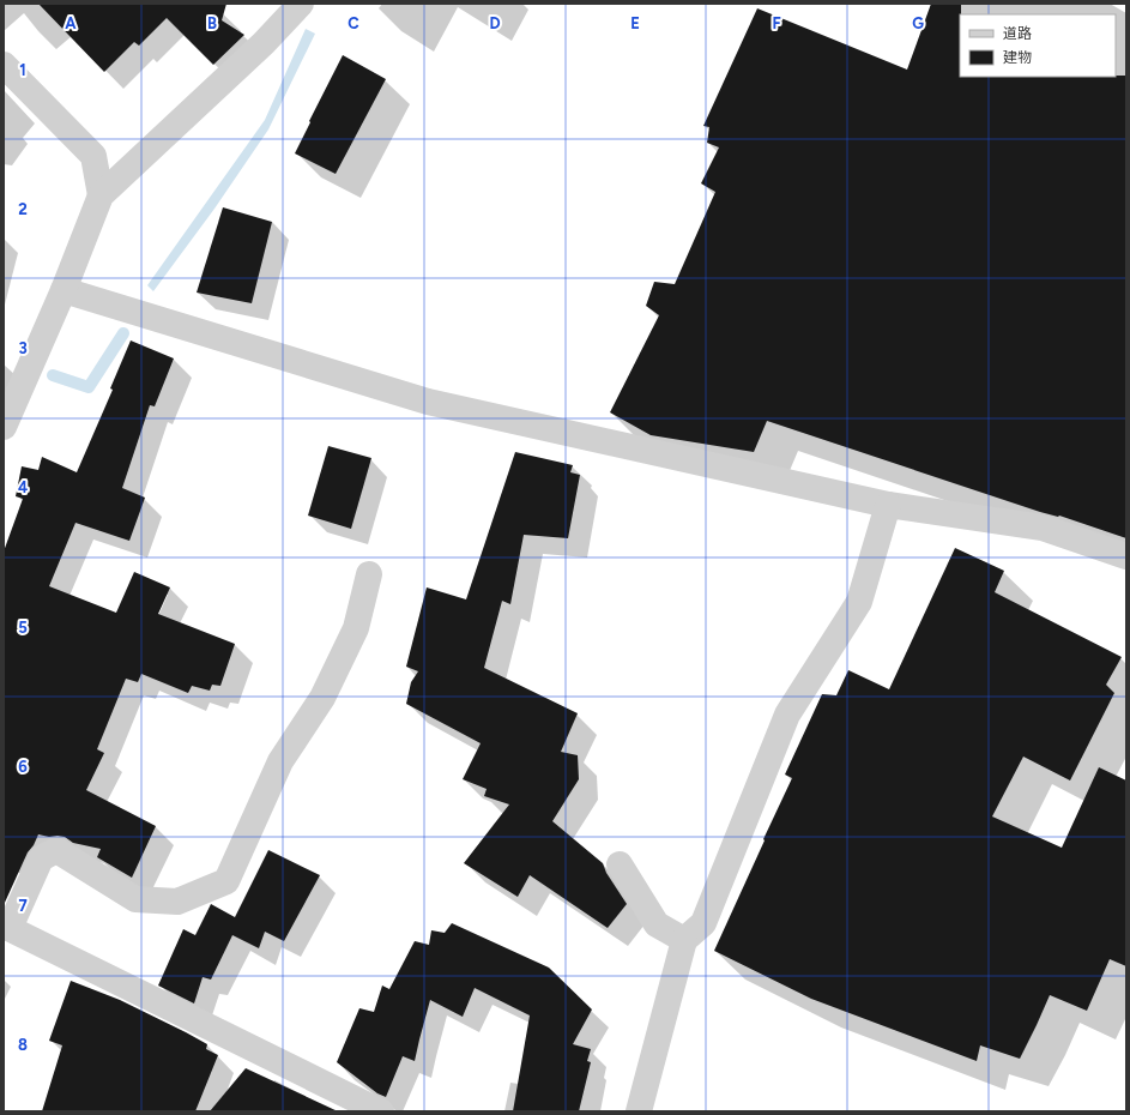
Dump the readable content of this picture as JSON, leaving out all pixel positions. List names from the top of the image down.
{
  "legend": ["道路", "建物"],
  "grid": {
    "columns": [
      "A",
      "B",
      "C",
      "D",
      "E",
      "F",
      "G"
    ],
    "rows": [
      "1",
      "2",
      "3",
      "4",
      "5",
      "6",
      "7",
      "8"
    ]
  }
}
